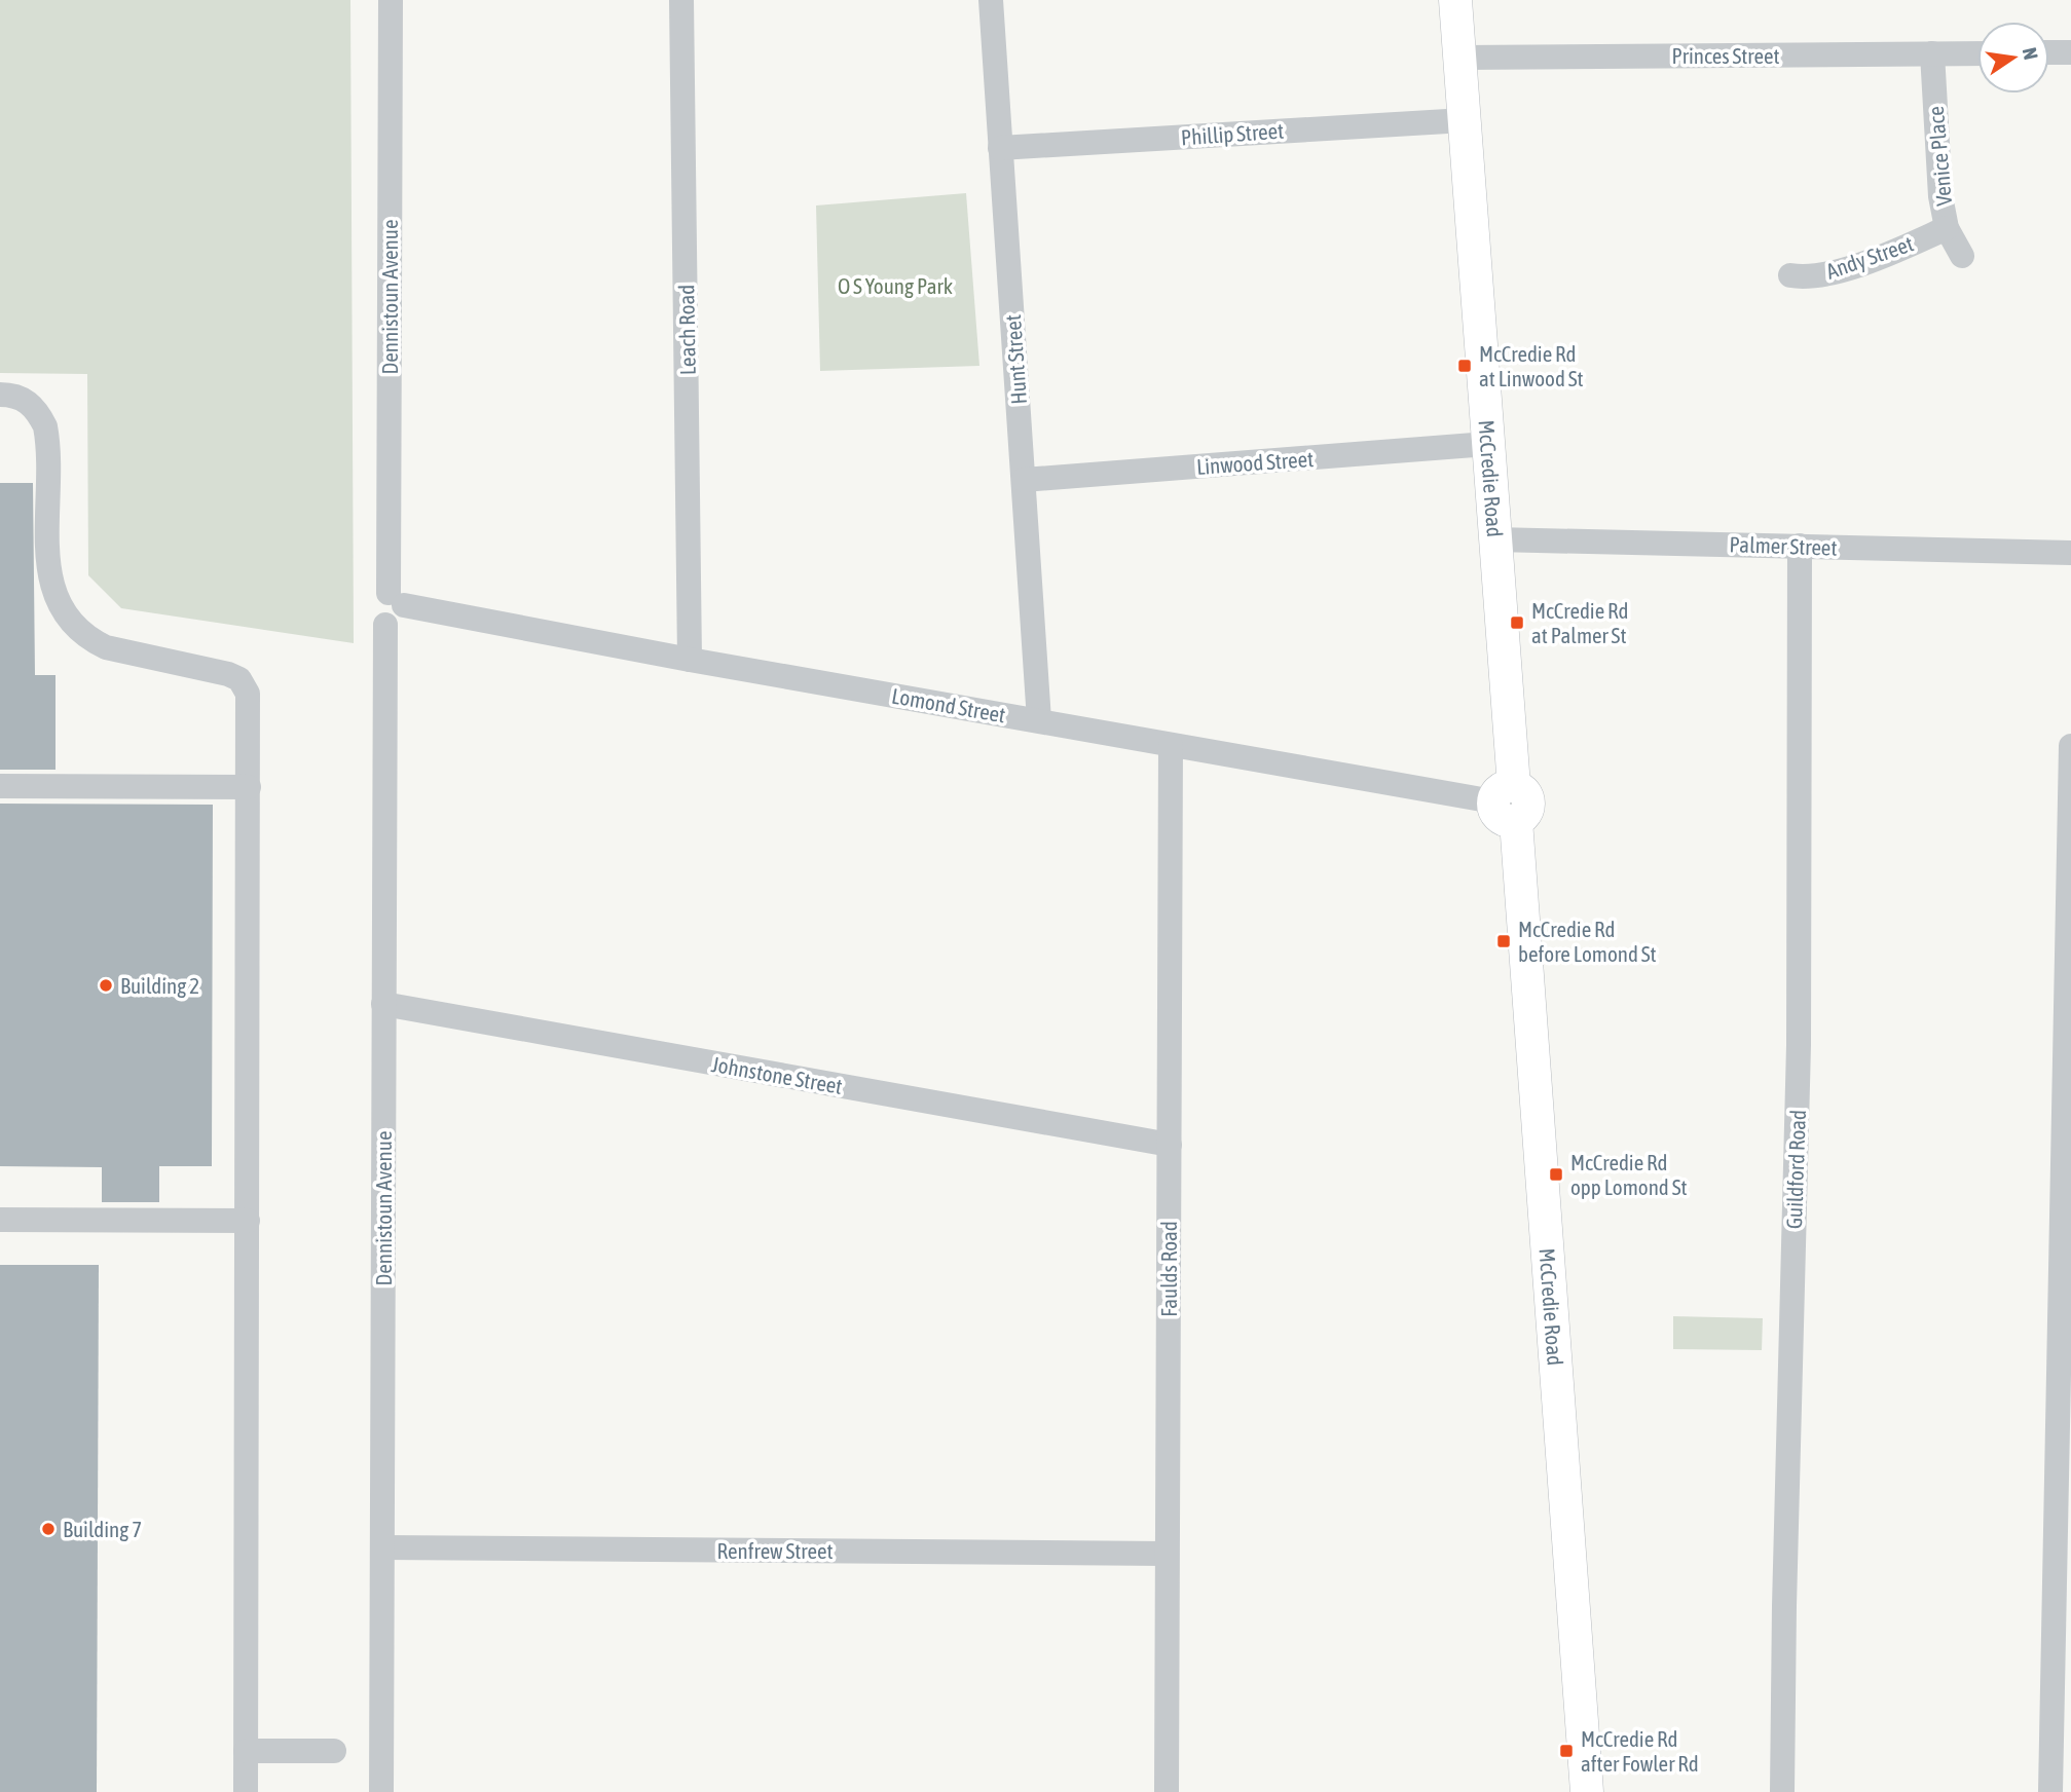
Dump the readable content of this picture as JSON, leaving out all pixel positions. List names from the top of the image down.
{
  "streets": {
    "main road": ["McCredie Road"],
    "street": [
      "Princes Street",
      "Phillip Street",
      "Venice Place",
      "Andy Street",
      "Dennistoun Avenue",
      "Leach Road",
      "Hunt Street",
      "Linwood Street",
      "Palmer Street",
      "Lomond Street",
      "Johnstone Street",
      "Guildford Road",
      "Faulds Road",
      "Renfrew Street"
    ]
  },
  "crossings": [
    ["Princes Street", "Venice Place"],
    ["Princes Street", "McCredie Road"],
    ["Phillip Street", "Hunt Street"],
    ["Phillip Street", "McCredie Road"],
    ["Venice Place", "Andy Street"],
    ["Dennistoun Avenue", "Lomond Street"],
    ["Dennistoun Avenue", "Johnstone Street"],
    ["Dennistoun Avenue", "Renfrew Street"],
    ["Leach Road", "Lomond Street"],
    ["Hunt Street", "Linwood Street"],
    ["Hunt Street", "Lomond Street"],
    ["Linwood Street", "McCredie Road"],
    ["McCredie Road", "Palmer Street"],
    ["McCredie Road", "Lomond Street"],
    ["Palmer Street", "Guildford Road"],
    ["Lomond Street", "Faulds Road"],
    ["Johnstone Street", "Faulds Road"],
    ["Faulds Road", "Renfrew Street"]
  ],
  "parks": ["O S Young Park"],
  "places": {
    "transit": [
      "McCredie Rd at Linwood St",
      "McCredie Rd at Palmer St",
      "McCredie Rd before Lomond St",
      "McCredie Rd opp Lomond St",
      "McCredie Rd after Fowler Rd"
    ],
    "other": ["Building 2", "Building 7"]
  },
  "north": "right"
}
